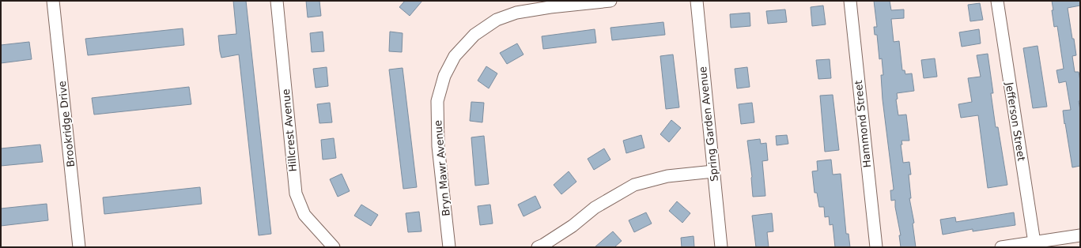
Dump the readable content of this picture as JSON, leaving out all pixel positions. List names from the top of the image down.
{
  "streets": {
    "street": [
      "Jefferson Street",
      "Brookridge Drive",
      "Spring Garden Avenue",
      "Hammond Street",
      "Hillcrest Avenue",
      "Bryn Mawr Avenue"
    ]
  }
}
